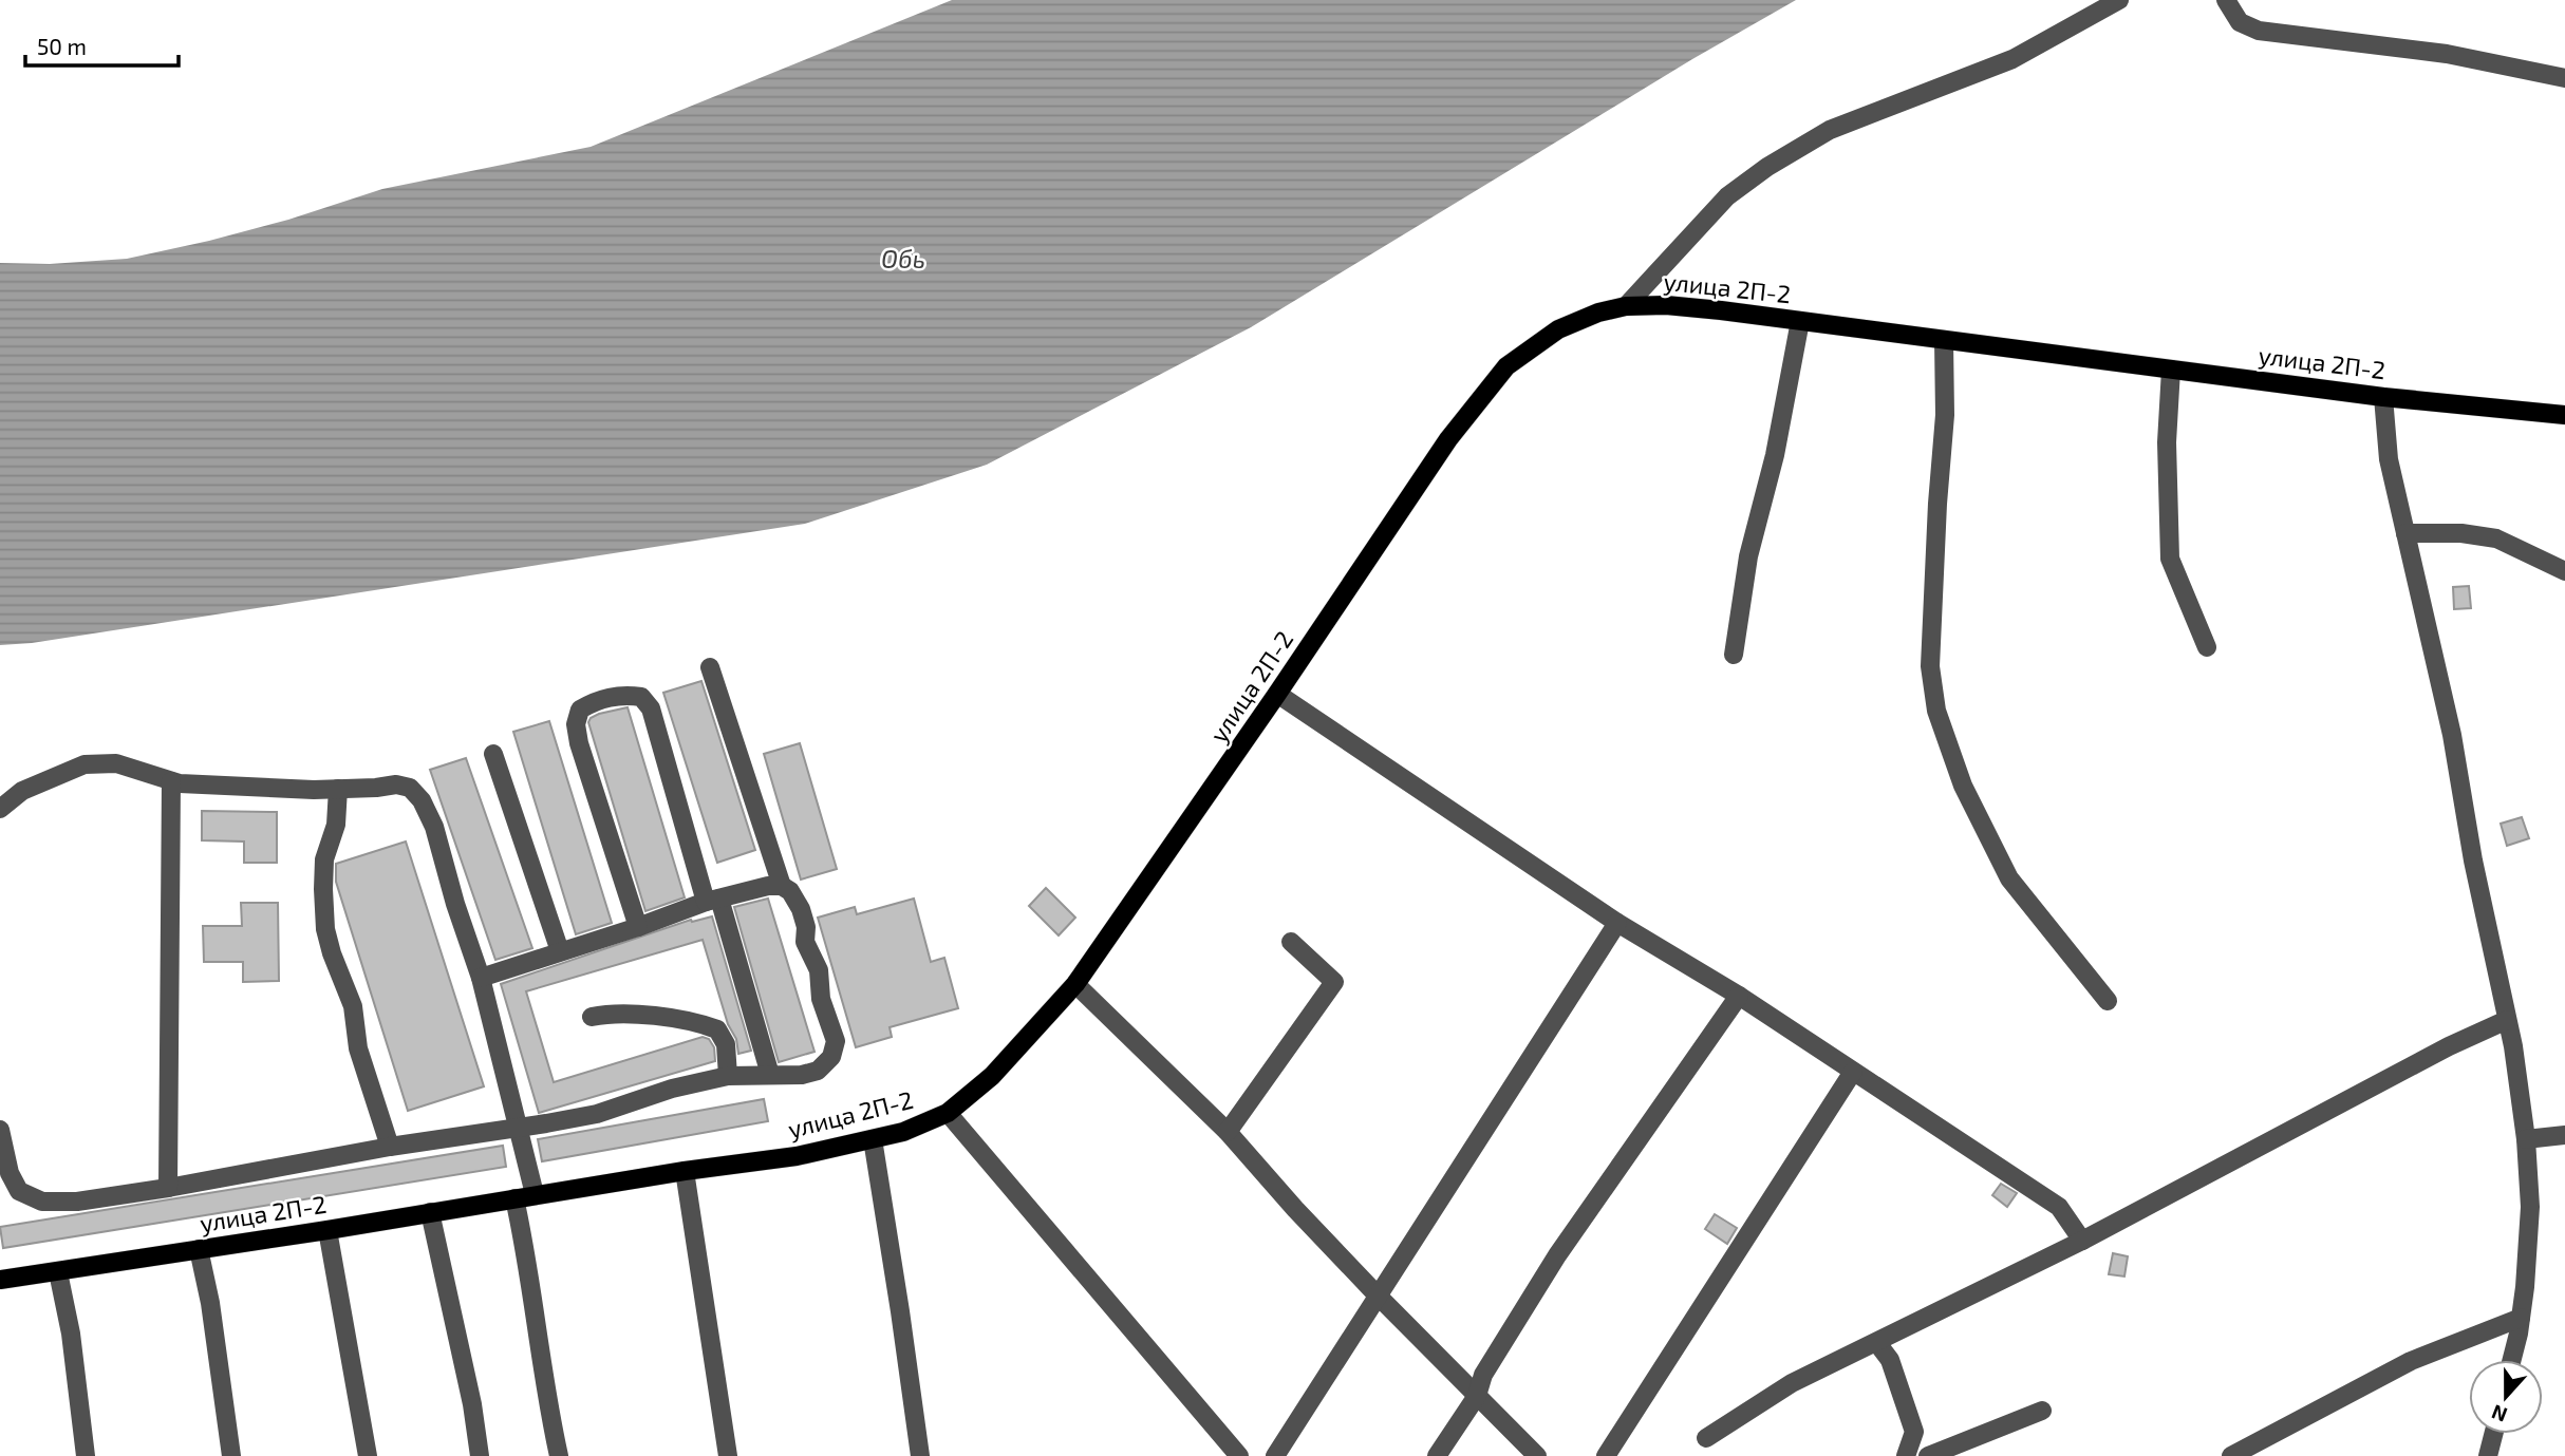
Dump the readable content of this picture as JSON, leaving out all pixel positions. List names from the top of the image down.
{
  "streets": {
    "main road": ["улица 2П-2"]
  },
  "water": ["Обь"],
  "scale_bar": "50 m",
  "north": "bottom"
}
